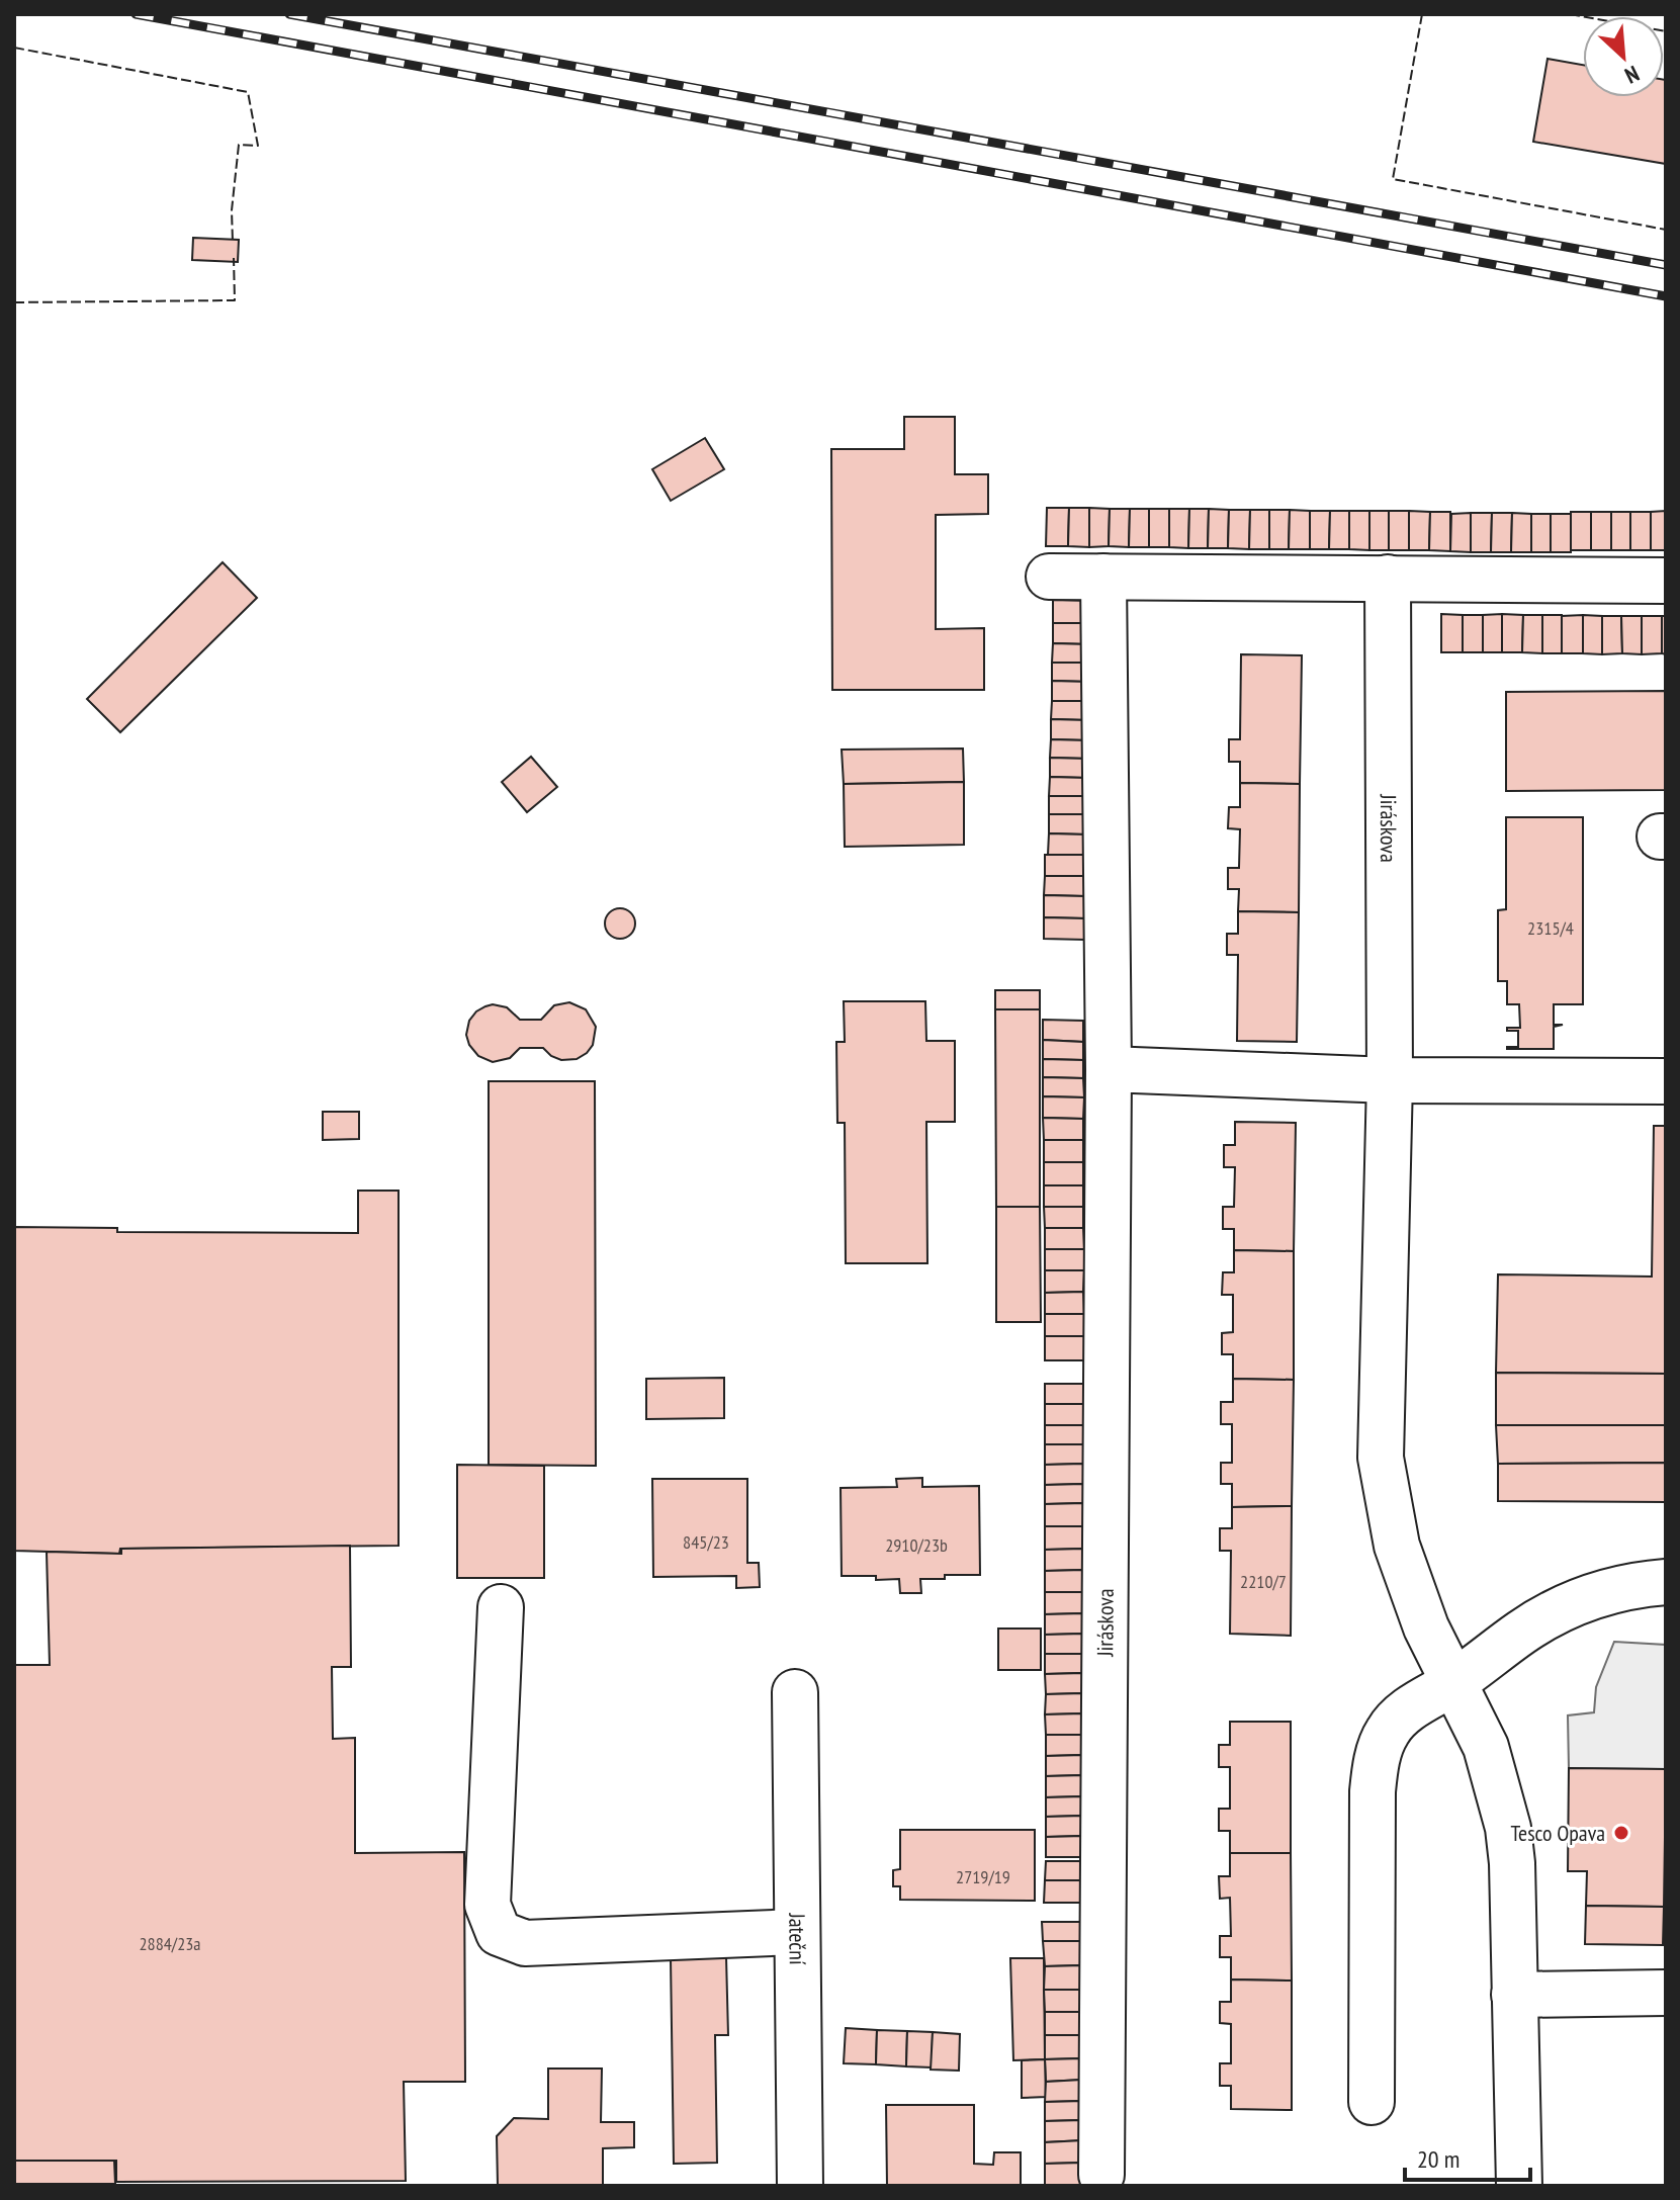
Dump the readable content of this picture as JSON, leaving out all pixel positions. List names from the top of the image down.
{
  "streets": {
    "street": ["Jiráskova", "Jateční"]
  },
  "places": ["Tesco Opava"],
  "house_numbers": [
    "2315/4",
    "845/23",
    "2910/23b",
    "2210/7",
    "2719/19",
    "2884/23a"
  ],
  "scale_bar": "20 m",
  "north": "bottom right"
}
